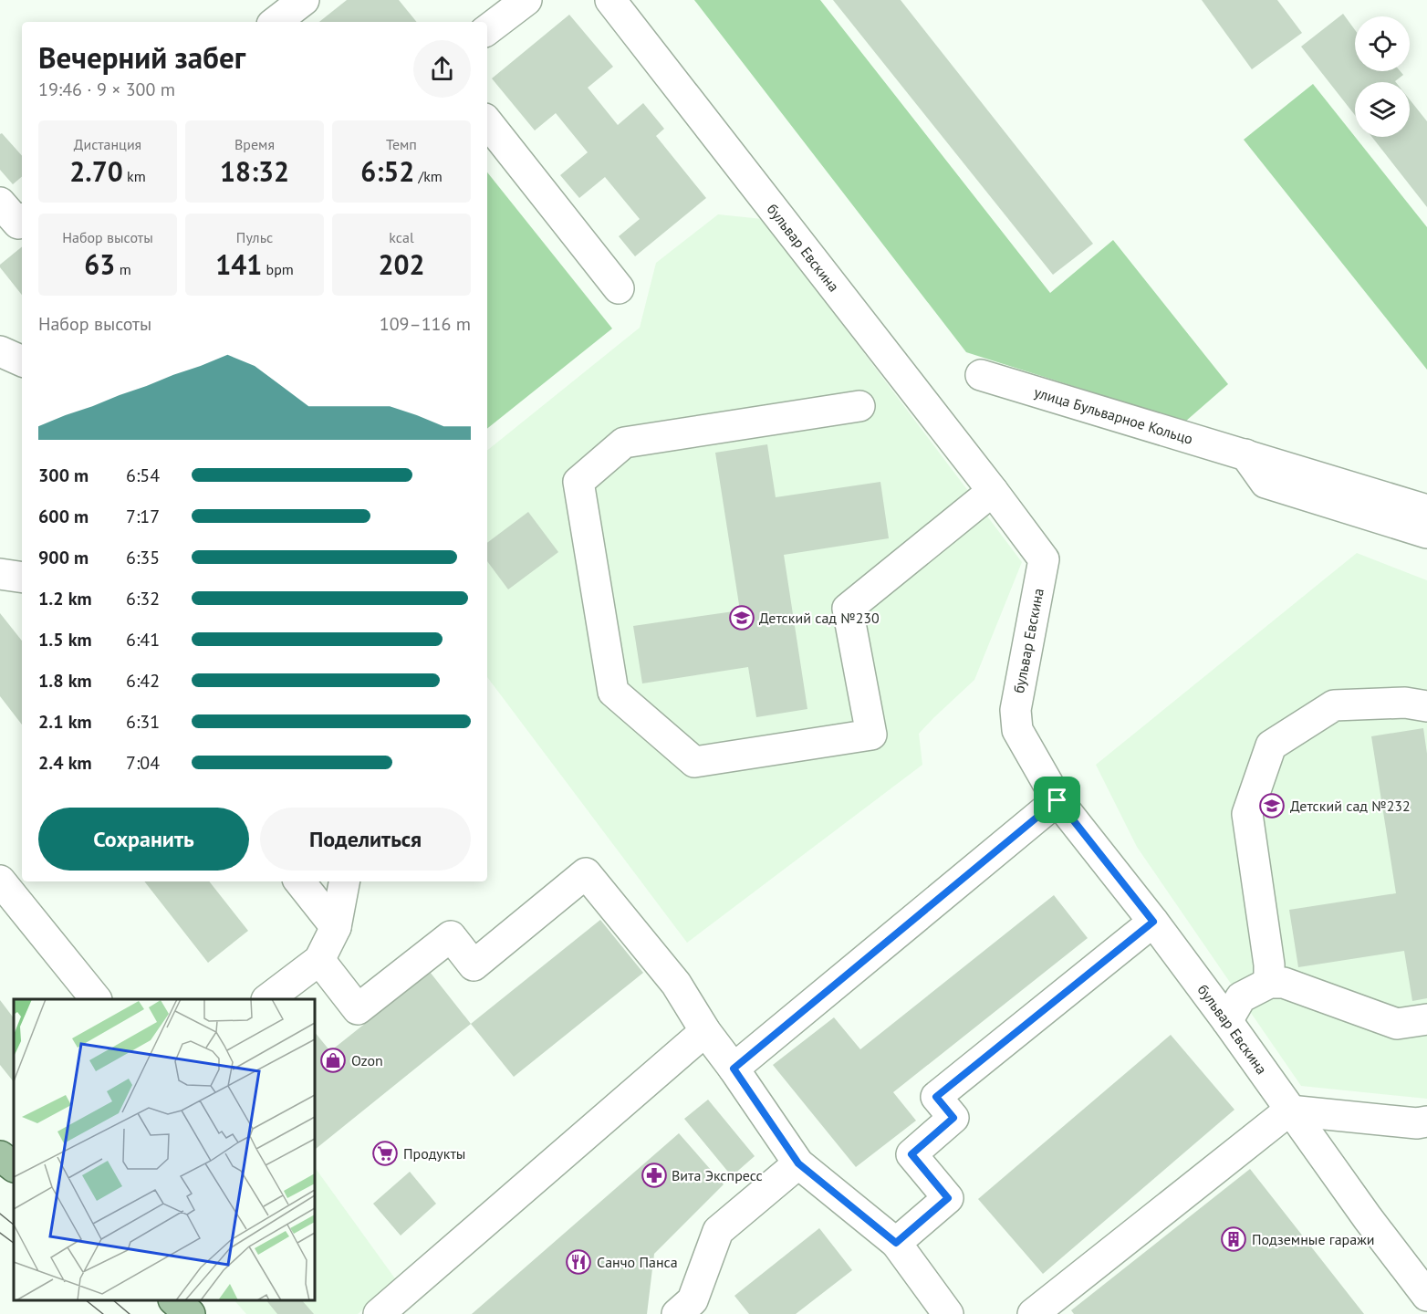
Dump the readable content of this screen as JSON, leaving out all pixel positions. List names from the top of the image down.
{
  "streets": {
    "street": ["бульвар Евскина", "улица Бульварное Кольцо"]
  },
  "places": {
    "school or university": ["Детский сад №230", "Детский сад №232"],
    "shop": ["Ozon"],
    "supermarket": ["Продукты"],
    "pharmacy": ["Вита Экспресс"],
    "building": ["Подземные гаражи"],
    "restaurant": ["Санчо Панса"]
  },
  "page": {
    "heading": ["Вечерний забег", "19:46 · 9 × 300 m"],
    "stats": [
      ["Дистанция", "2.70 km"],
      ["Время", "18:32"],
      ["Темп", "6:52 /km"],
      ["Набор высоты", "63 m"],
      ["Пульс", "141 bpm"],
      ["kcal", "202"]
    ],
    "chart": ["Набор высоты", "109–116 m"],
    "list": [
      {
        "name": "300 m",
        "note": "6:54"
      },
      {
        "name": "600 m",
        "note": "7:17"
      },
      {
        "name": "900 m",
        "note": "6:35"
      },
      {
        "name": "1.2 km",
        "note": "6:32"
      },
      {
        "name": "1.5 km",
        "note": "6:41"
      },
      {
        "name": "1.8 km",
        "note": "6:42"
      },
      {
        "name": "2.1 km",
        "note": "6:31"
      },
      {
        "name": "2.4 km",
        "note": "7:04"
      }
    ],
    "buttons": ["Сохранить", "Поделиться"]
  }
}
